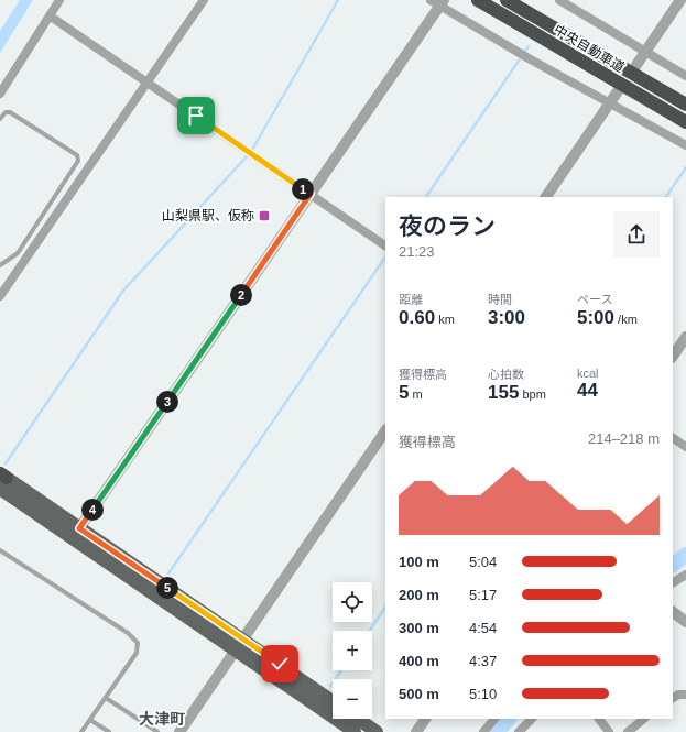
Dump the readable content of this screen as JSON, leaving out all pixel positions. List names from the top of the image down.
{
  "streets": {
    "highway": ["中央自動車道"]
  },
  "districts": ["大津町"],
  "places": {
    "transit": ["山梨県駅、仮称"]
  },
  "page": {
    "pins": [
      "1",
      "2",
      "3",
      "4",
      "5"
    ],
    "heading": ["夜のラン", "21:23"],
    "stats": [
      ["距離", "0.60 km"],
      ["時間", "3:00"],
      ["ペース", "5:00 /km"],
      ["獲得標高", "5 m"],
      ["心拍数", "155 bpm"],
      ["kcal", "44"]
    ],
    "chart": ["獲得標高", "214–218 m"],
    "list": [
      {
        "name": "100 m",
        "note": "5:04"
      },
      {
        "name": "200 m",
        "note": "5:17"
      },
      {
        "name": "300 m",
        "note": "4:54"
      },
      {
        "name": "400 m",
        "note": "4:37"
      },
      {
        "name": "500 m",
        "note": "5:10"
      }
    ],
    "map_buttons": ["+", "−"]
  }
}
